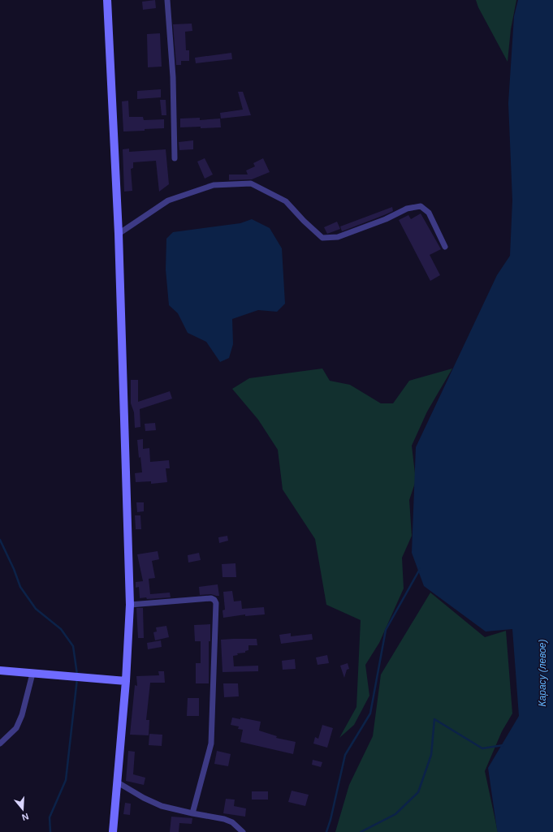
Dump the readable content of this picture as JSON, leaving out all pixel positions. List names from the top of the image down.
{
  "water": ["Карасу (левое)"],
  "north": "bottom"
}
